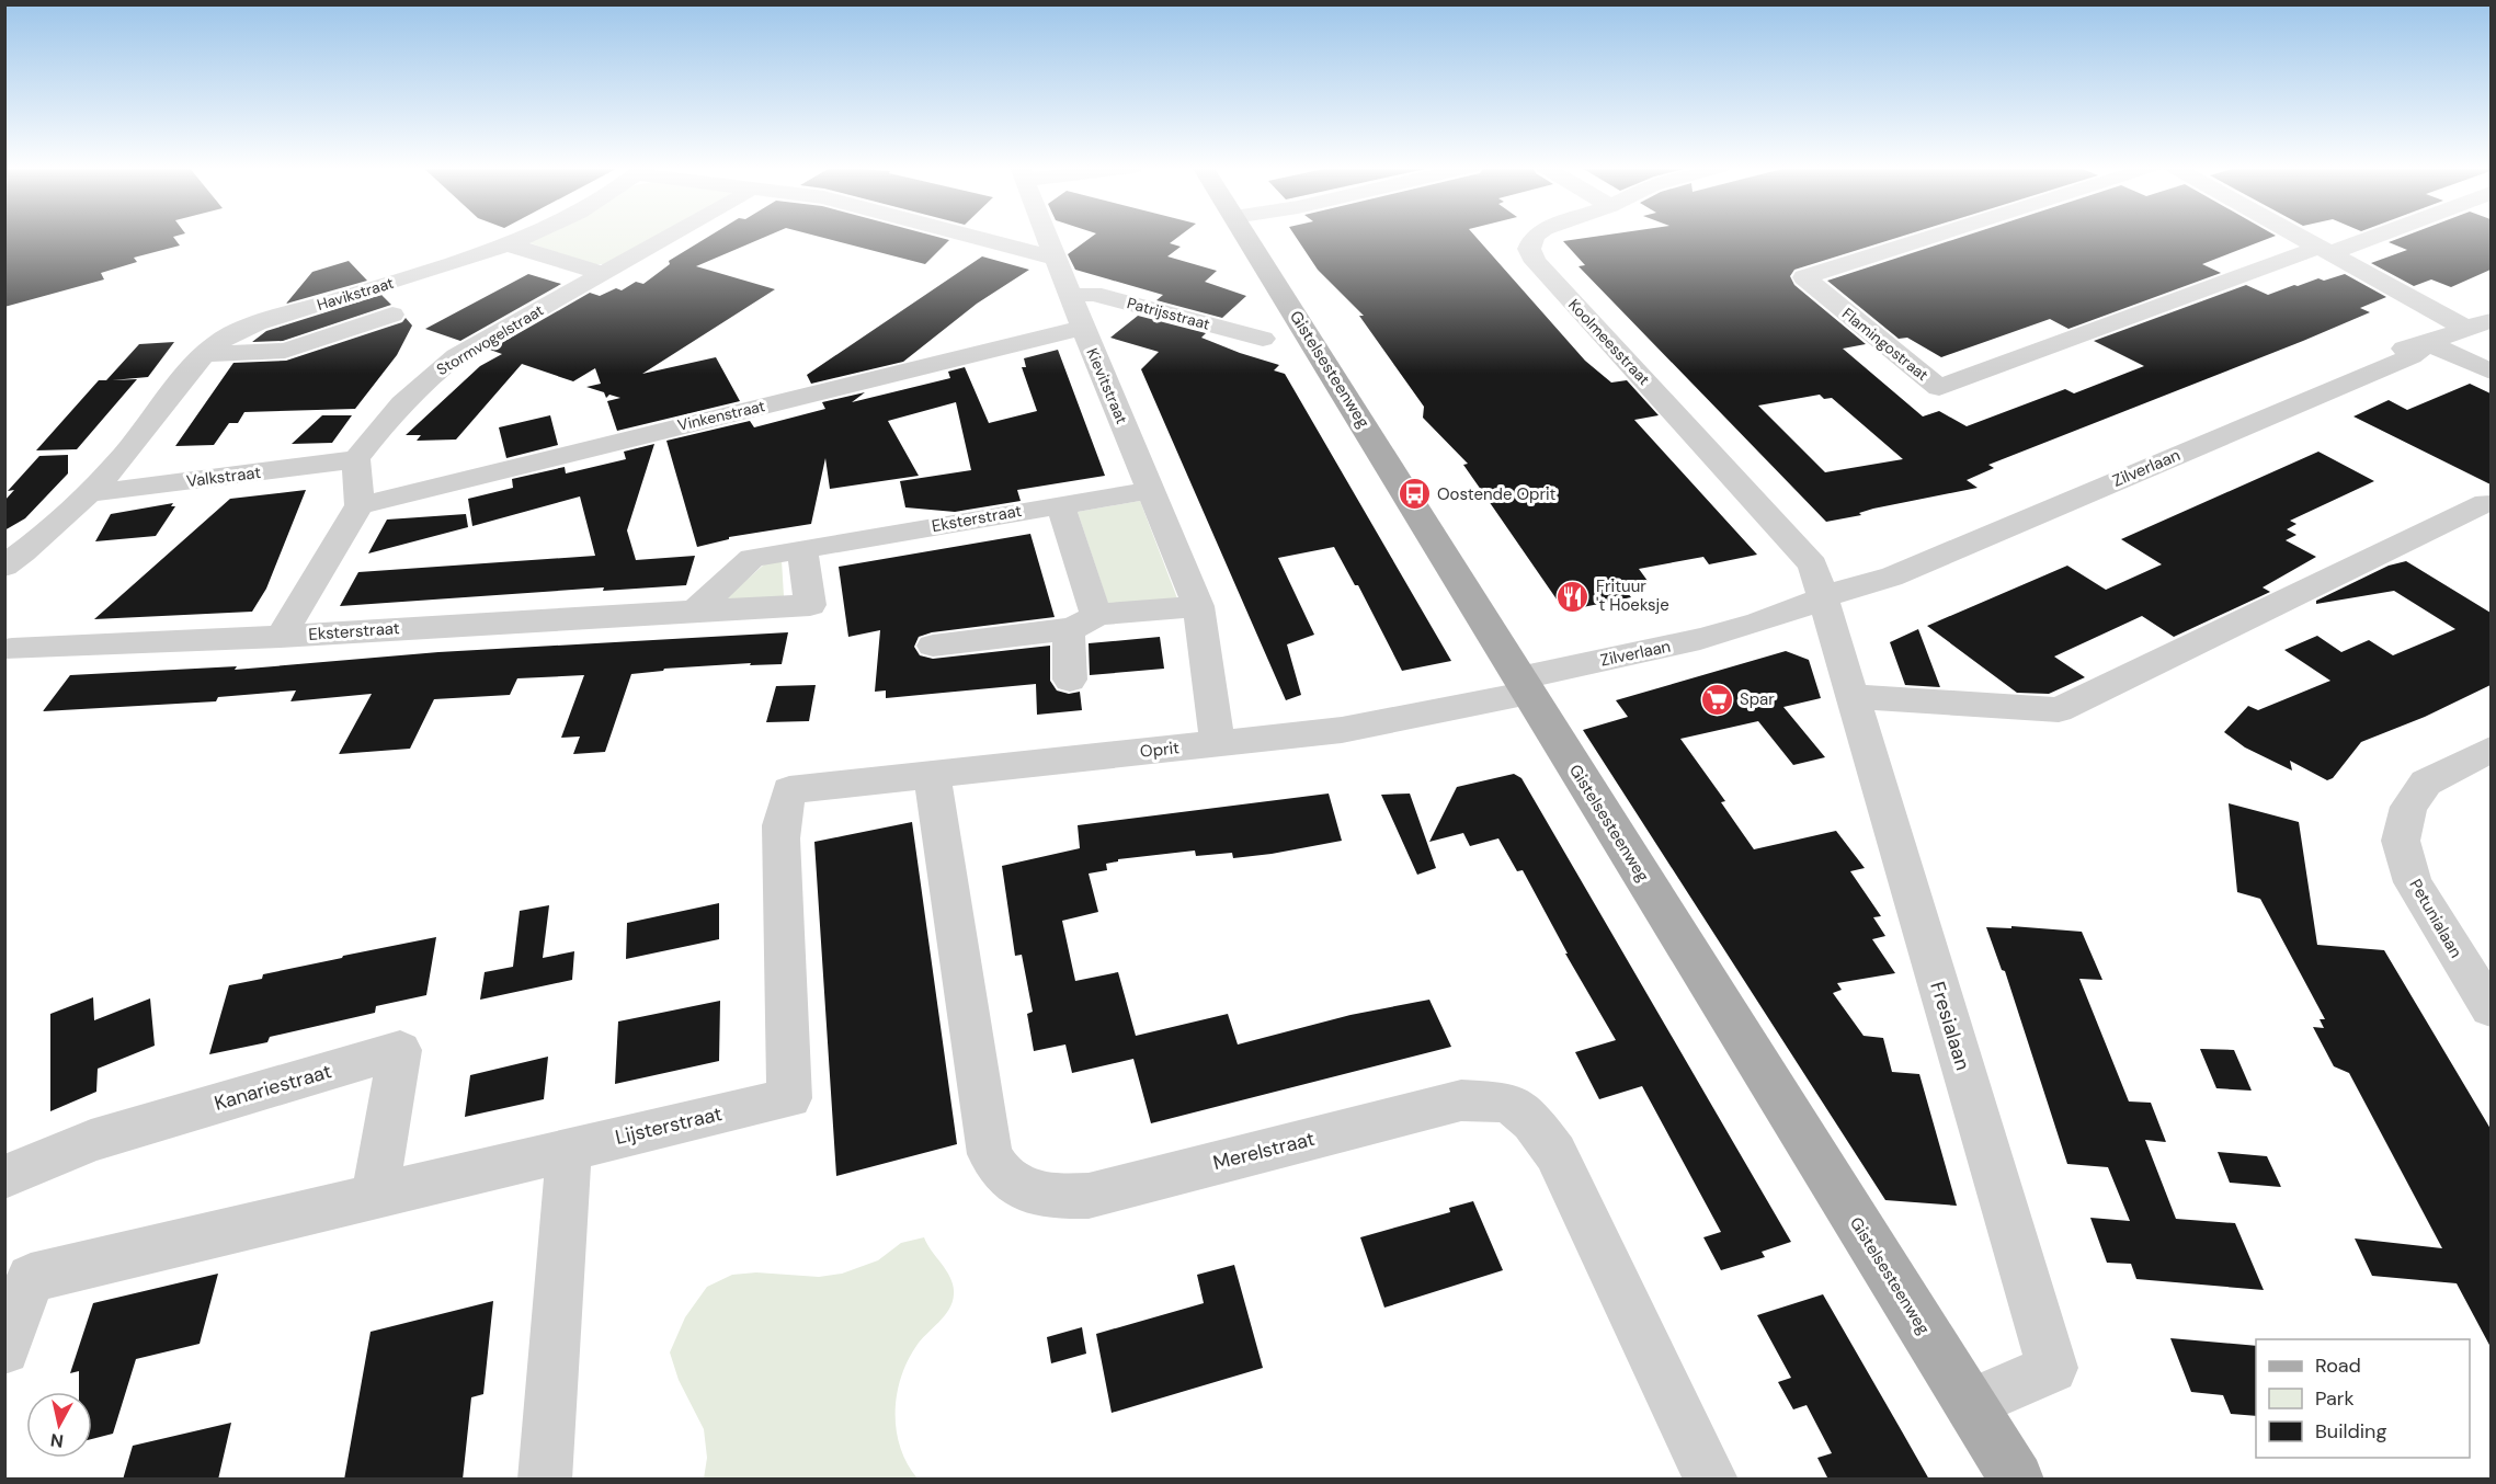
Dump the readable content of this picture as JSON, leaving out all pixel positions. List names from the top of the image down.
{
  "streets": {
    "main road": ["Gistelsesteenweg"],
    "street": [
      "Havikstraat",
      "Patrijsstraat",
      "Stormvogelstraat",
      "Koolmeesstraat",
      "Flamingostraat",
      "Kievitstraat",
      "Vinkenstraat",
      "Zilverlaan",
      "Valkstraat",
      "Eksterstraat",
      "Oprit",
      "Petunialaan",
      "Fresialaan",
      "Kanariestraat",
      "Lijsterstraat",
      "Merelstraat"
    ]
  },
  "crossings": [
    ["Havikstraat", "Valkstraat"],
    ["Patrijsstraat", "Kievitstraat"],
    ["Stormvogelstraat", "Valkstraat"],
    ["Koolmeesstraat", "Zilverlaan"],
    ["Koolmeesstraat", "Fresialaan"],
    ["Gistelsesteenweg", "Zilverlaan"],
    ["Gistelsesteenweg", "Oprit"],
    ["Gistelsesteenweg", "Fresialaan"],
    ["Kievitstraat", "Vinkenstraat"],
    ["Kievitstraat", "Eksterstraat"],
    ["Kievitstraat", "Oprit"],
    ["Zilverlaan", "Oprit"],
    ["Zilverlaan", "Fresialaan"],
    ["Oprit", "Lijsterstraat"],
    ["Oprit", "Merelstraat"]
  ],
  "places": {
    "bus stop": ["Oostende Oprit"],
    "restaurant": ["Frituur 't Hoeksje"],
    "supermarket": ["Spar"]
  },
  "legend": ["Road", "Park", "Building"],
  "north": "bottom"
}
